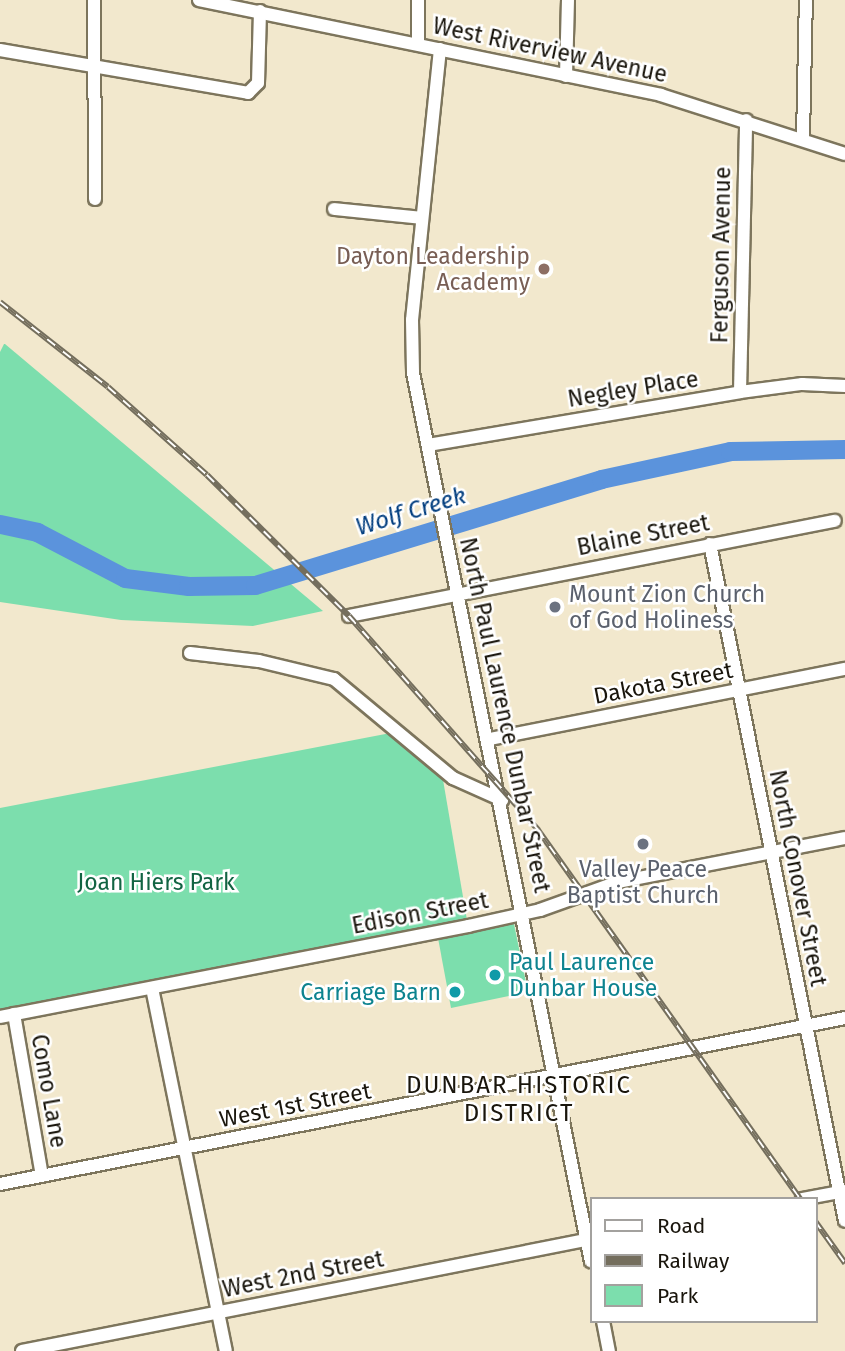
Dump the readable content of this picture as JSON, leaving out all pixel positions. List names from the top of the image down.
{
  "streets": {
    "street": [
      "West Riverview Avenue",
      "Ferguson Avenue",
      "Negley Place",
      "Blaine Street",
      "Dakota Street",
      "North Paul Laurence Dunbar Street",
      "North Conover Street",
      "Edison Street",
      "Como Lane",
      "West 1st Street",
      "West 2nd Street"
    ]
  },
  "crossings": [
    ["West Riverview Avenue", "Ferguson Avenue"],
    ["West Riverview Avenue", "North Paul Laurence Dunbar Street"],
    ["Ferguson Avenue", "Negley Place"],
    ["Negley Place", "North Paul Laurence Dunbar Street"],
    ["Blaine Street", "North Paul Laurence Dunbar Street"],
    ["Blaine Street", "North Conover Street"],
    ["Dakota Street", "North Paul Laurence Dunbar Street"],
    ["Dakota Street", "North Conover Street"],
    ["North Paul Laurence Dunbar Street", "Edison Street"],
    ["North Paul Laurence Dunbar Street", "West 1st Street"],
    ["North Paul Laurence Dunbar Street", "West 2nd Street"],
    ["North Conover Street", "Edison Street"],
    ["North Conover Street", "West 1st Street"],
    ["Edison Street", "Como Lane"],
    ["Como Lane", "West 1st Street"]
  ],
  "districts": ["DUNBAR HISTORIC DISTRICT"],
  "water": ["Wolf Creek"],
  "parks": ["Joan Hiers Park"],
  "places": [
    "Dayton Leadership Academy",
    "Mount Zion Church of God Holiness",
    "Valley Peace Baptist Church",
    "Paul Laurence Dunbar House",
    "Carriage Barn"
  ],
  "legend": ["Road", "Railway", "Park"]
}
